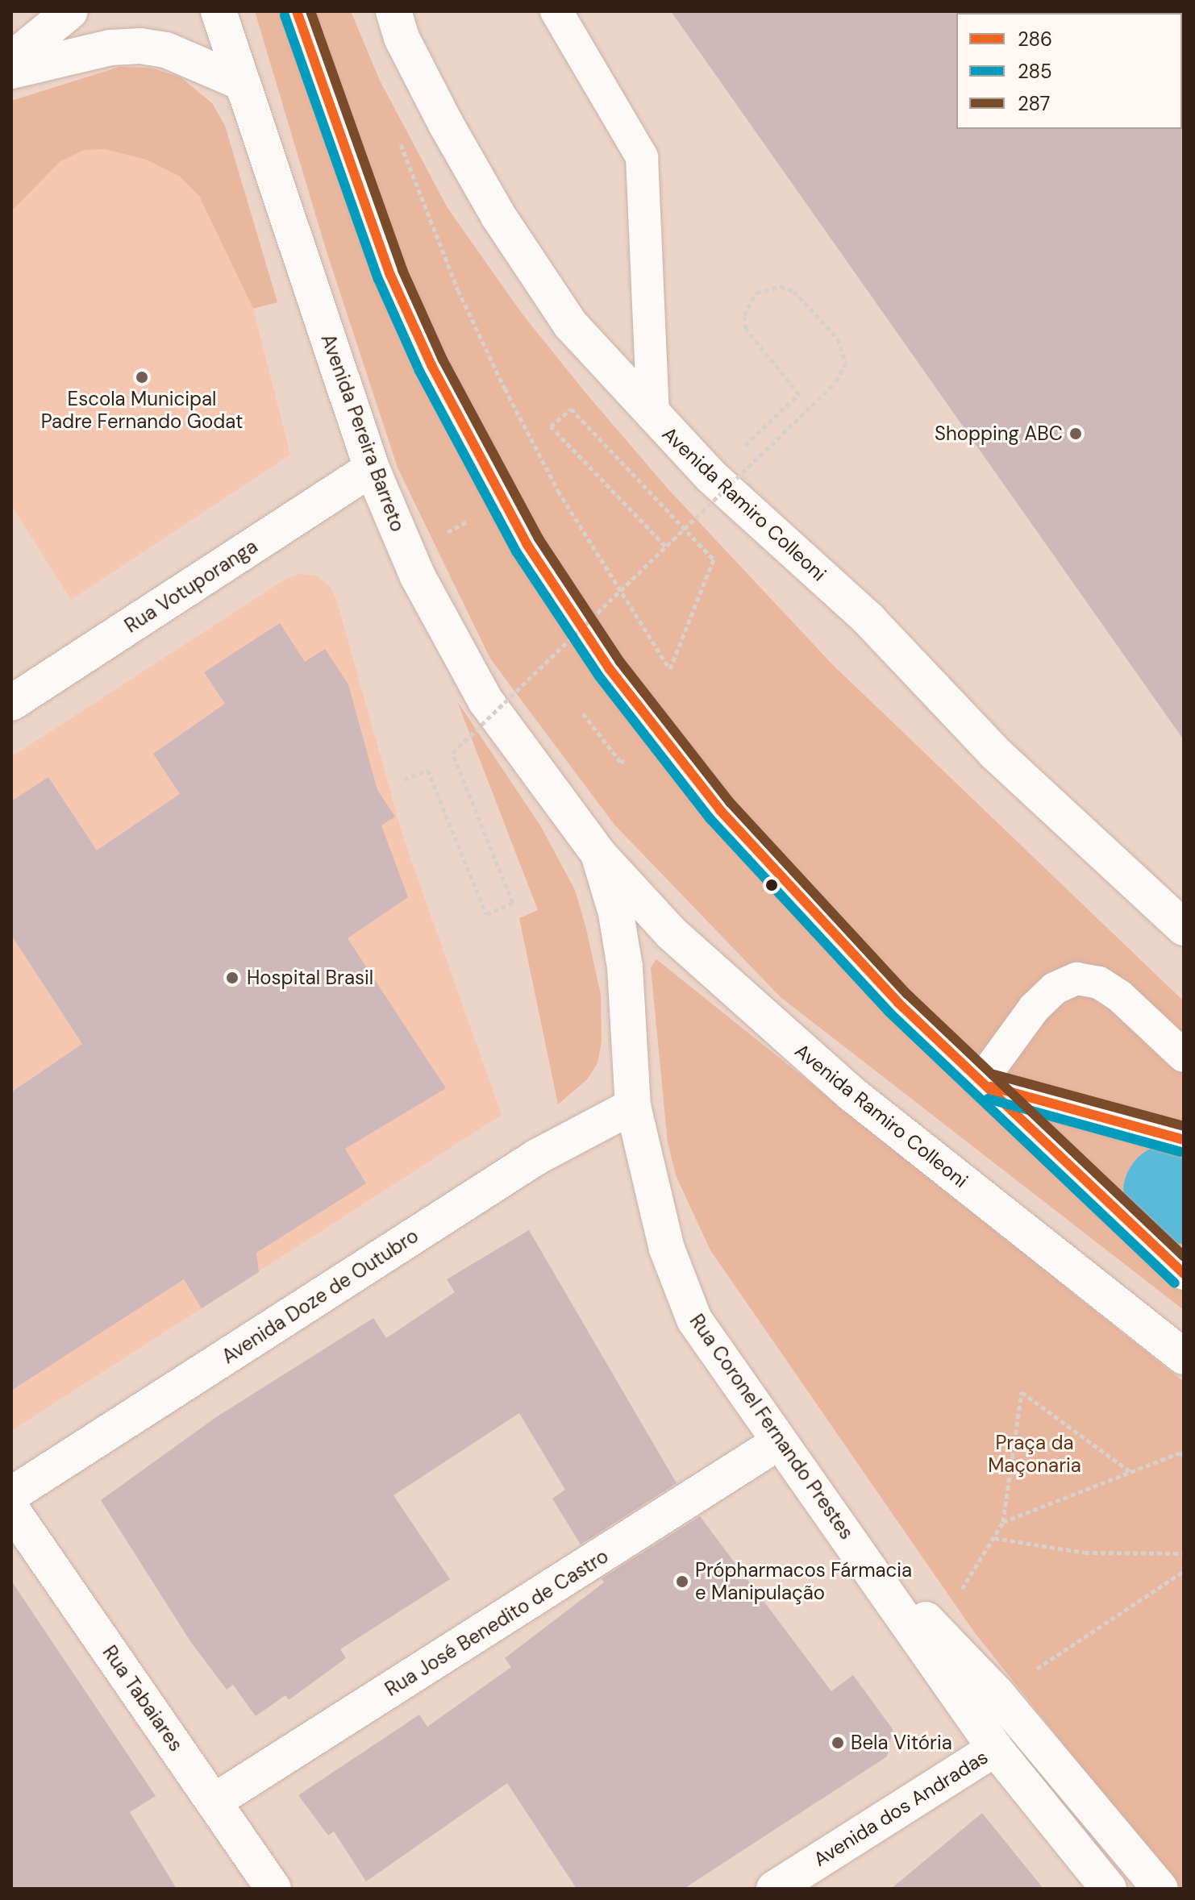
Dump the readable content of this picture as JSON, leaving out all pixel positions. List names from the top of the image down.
{
  "streets": {
    "main road": [
      "Avenida Pereira Barreto",
      "Avenida Ramiro Colleoni",
      "Rua Votuporanga",
      "Avenida Doze de Outubro",
      "Rua Coronel Fernando Prestes",
      "Rua José Benedito de Castro",
      "Rua Tabaiares",
      "Avenida dos Andradas"
    ]
  },
  "crossings": [
    ["Avenida Pereira Barreto", "Avenida Ramiro Colleoni"],
    ["Avenida Pereira Barreto", "Rua Votuporanga"],
    ["Avenida Pereira Barreto", "Rua Coronel Fernando Prestes"],
    ["Avenida Ramiro Colleoni", "Rua Coronel Fernando Prestes"],
    ["Avenida Doze de Outubro", "Rua Coronel Fernando Prestes"],
    ["Rua Coronel Fernando Prestes", "Rua José Benedito de Castro"],
    ["Rua Coronel Fernando Prestes", "Avenida dos Andradas"],
    ["Rua José Benedito de Castro", "Rua Tabaiares"]
  ],
  "parks": ["Praça da Maçonaria"],
  "places": [
    "Escola Municipal Padre Fernando Godat",
    "Shopping ABC",
    "Hospital Brasil",
    "Própharmacos Fármacia e Manipulação",
    "Bela Vitória"
  ],
  "lines": ["transit line 286", "transit line 287", "transit line 285"],
  "legend": ["286", "285", "287"]
}
